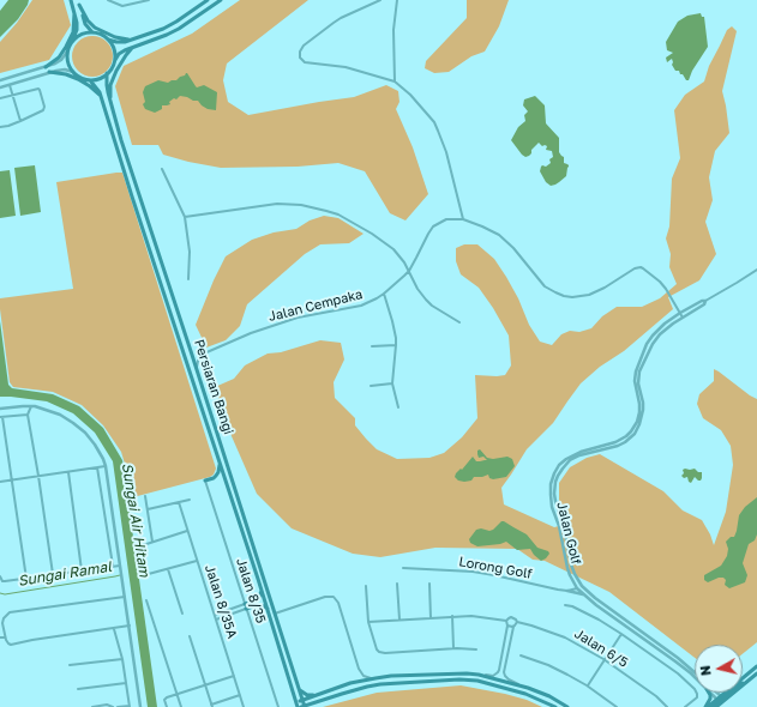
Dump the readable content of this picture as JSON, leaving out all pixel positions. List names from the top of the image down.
{
  "streets": {
    "main road": ["Persiaran Bangi"],
    "street": [
      "Jalan Cempaka",
      "Jalan Golf",
      "Lorong Golf",
      "Jalan 8/35",
      "Jalan 8/35A",
      "Jalan 6/5"
    ]
  },
  "crossings": [
    ["Jalan Cempaka", "Persiaran Bangi"],
    ["Jalan Golf", "Lorong Golf"]
  ],
  "water": ["Sungai Air Hitam", "Sungai Ramal"],
  "north": "left"
}
